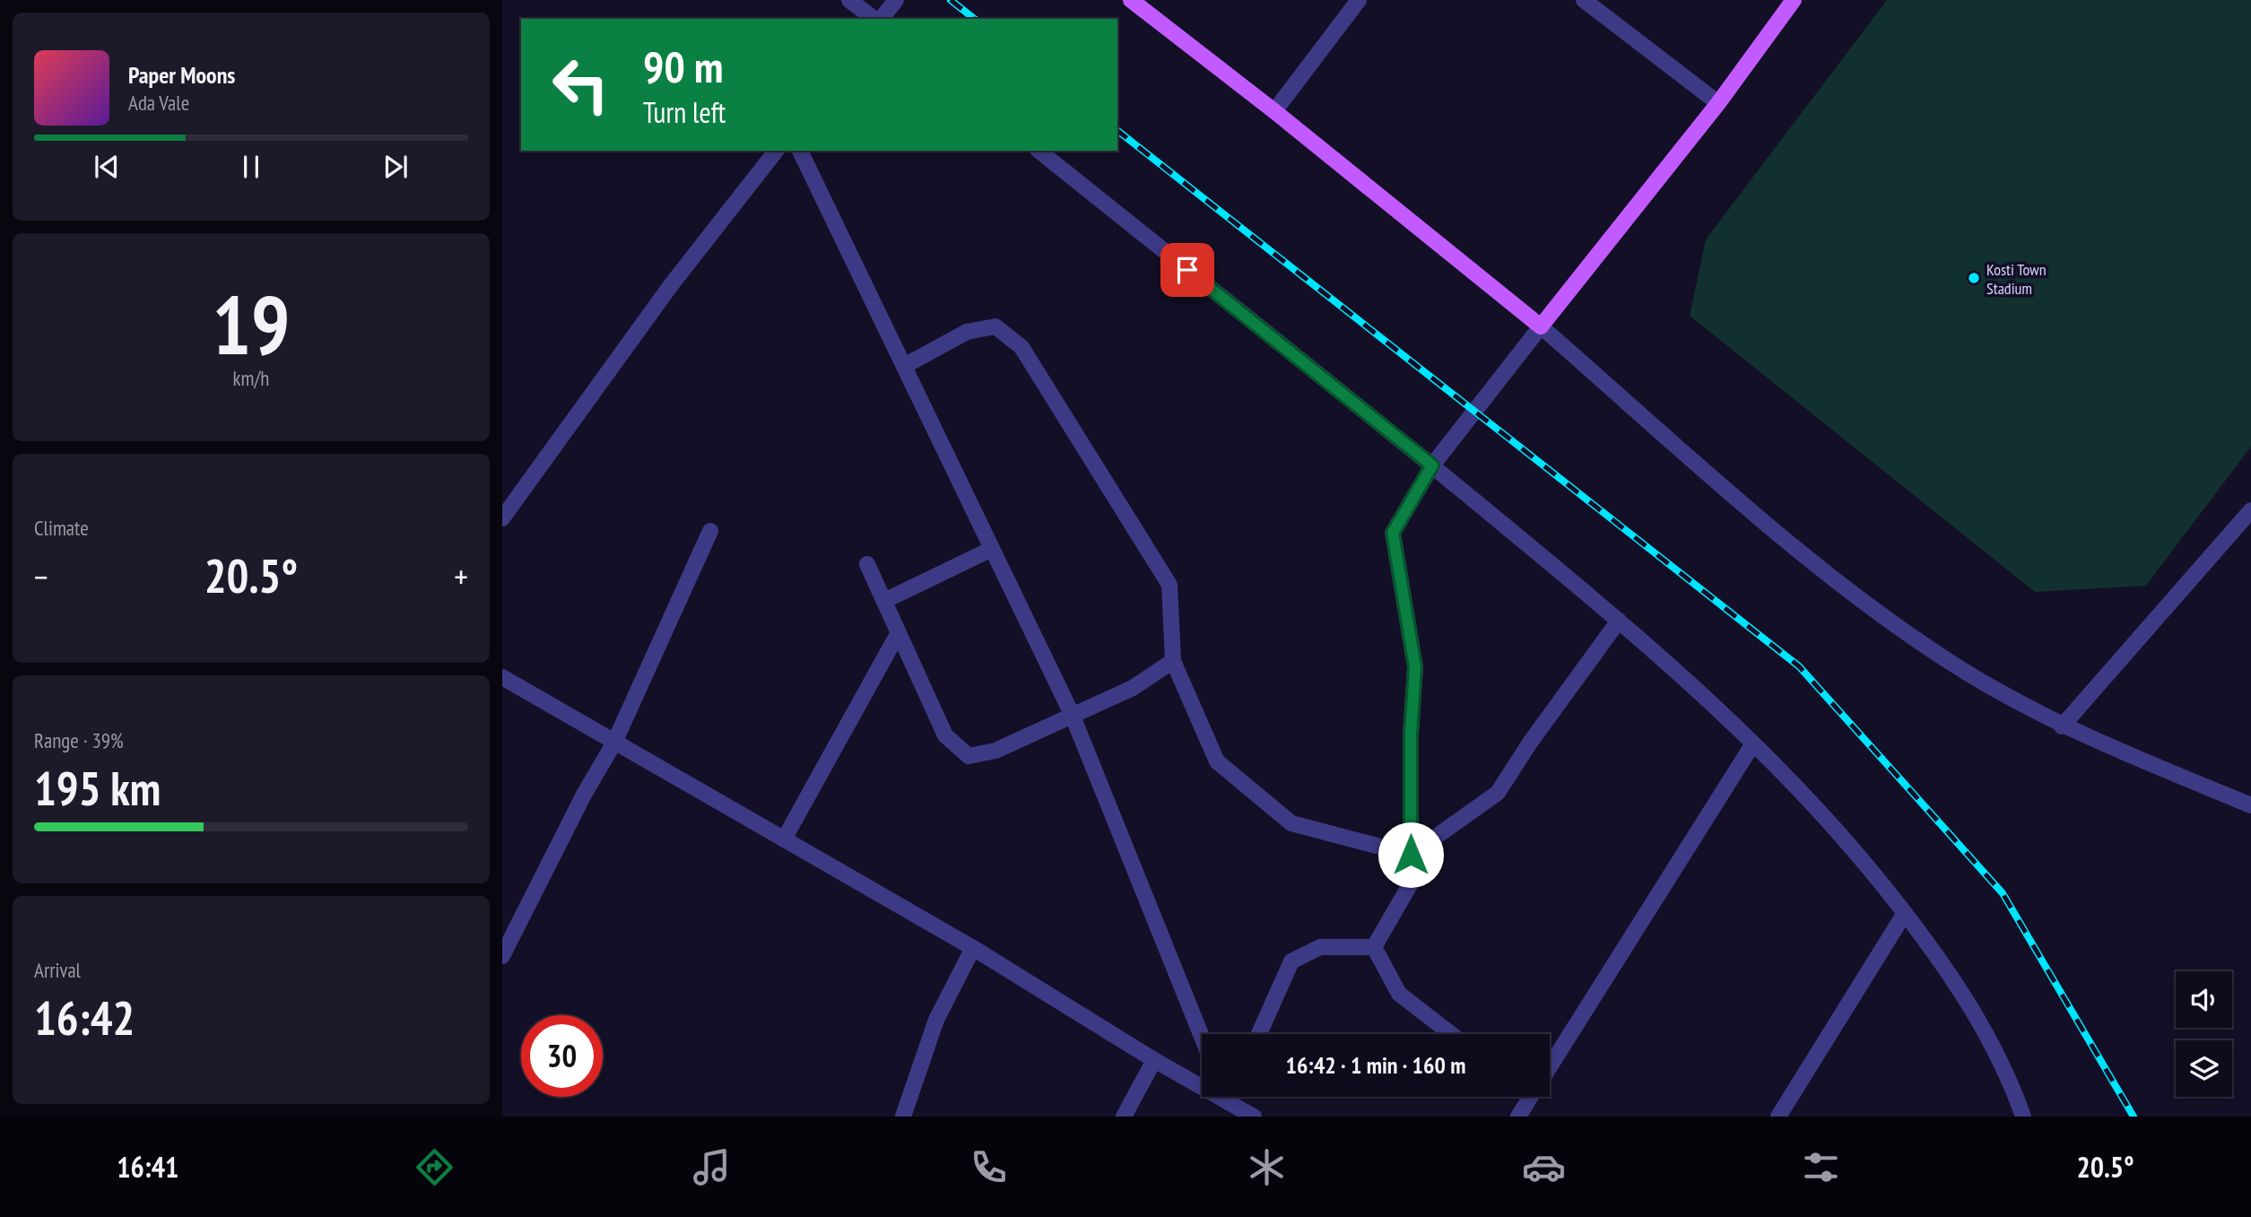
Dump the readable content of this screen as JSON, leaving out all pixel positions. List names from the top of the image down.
{
  "places": ["Kosti Town Stadium"],
  "page": {
    "turn": ["90 m", "Turn left"],
    "song": ["Paper Moons", "Ada Vale"],
    "tile": [
      ["19", "km/h"],
      "Climate",
      ["Range · 39%", "195 km"],
      ["Arrival", "16:42"]
    ],
    "heat": ["−", "20.5°", "+"],
    "limit": "30",
    "trip": "16:42 · 1 min · 160 m",
    "tabs": ["16:41", "20.5°"]
  }
}
